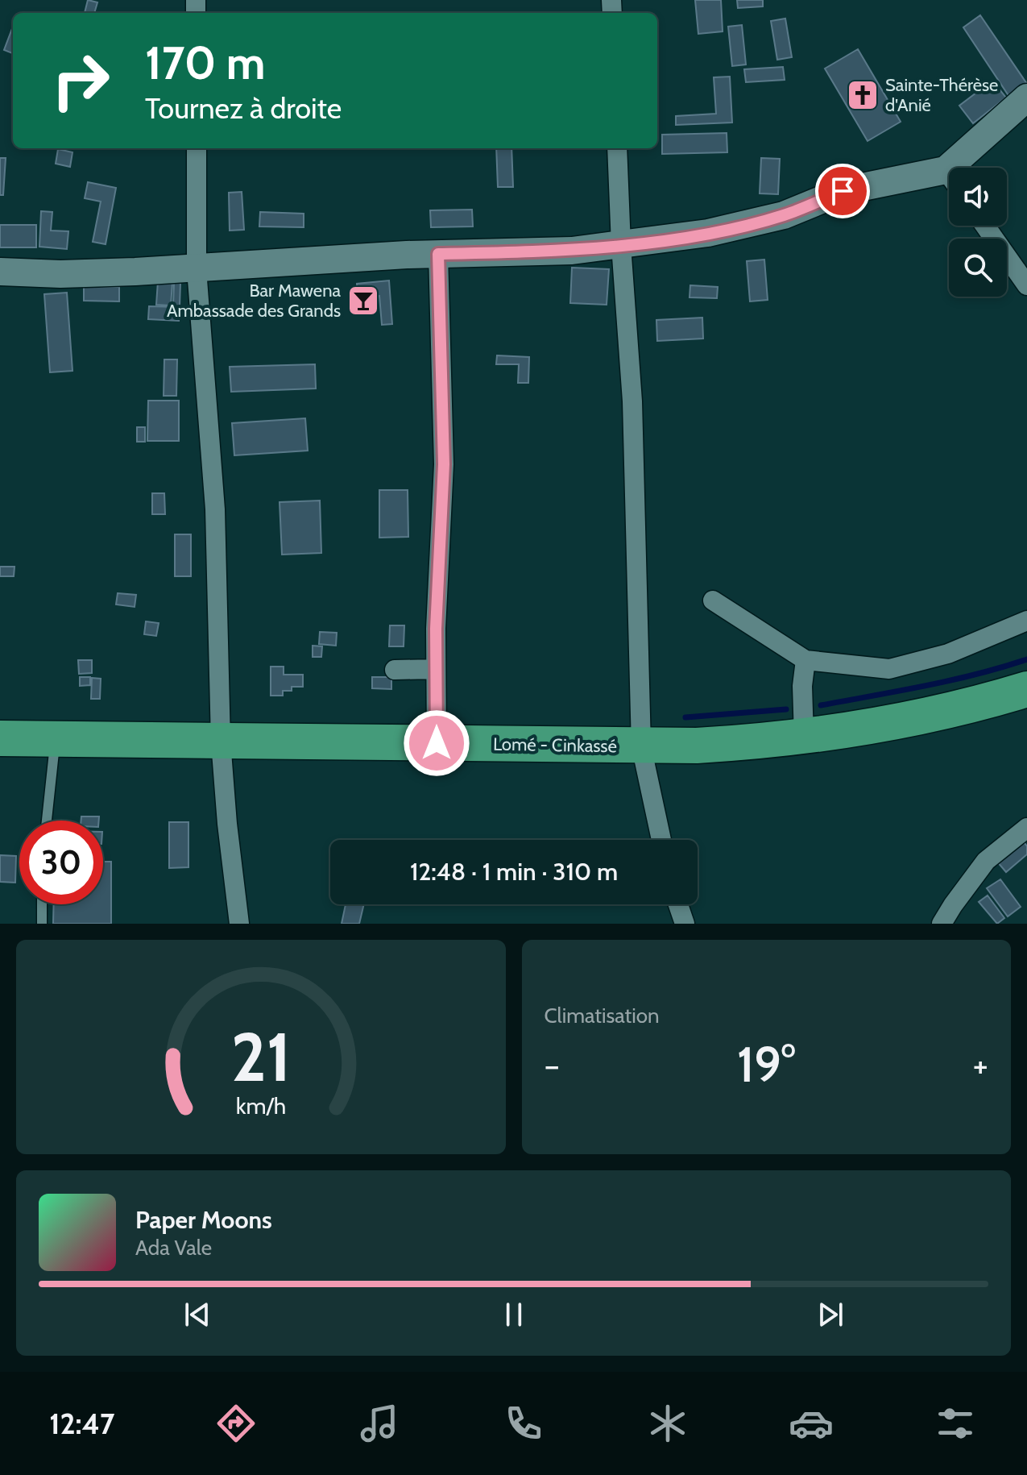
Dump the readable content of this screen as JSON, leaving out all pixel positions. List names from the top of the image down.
{
  "streets": {
    "highway": ["Lomé - Cinkassé"]
  },
  "places": {
    "church": ["Sainte-Thérèse d'Anié"],
    "bar": ["Bar Mawena Ambassade des Grands"]
  },
  "page": {
    "turn": ["170 m", "Tournez à droite"],
    "limit": "30",
    "trip": "12:48 · 1 min · 310 m",
    "tile": "Climatisation",
    "heat": ["−", "19°", "+"],
    "song": ["Paper Moons", "Ada Vale"],
    "tabs": "12:47",
    "gauge": ["21", "km/h"]
  }
}
